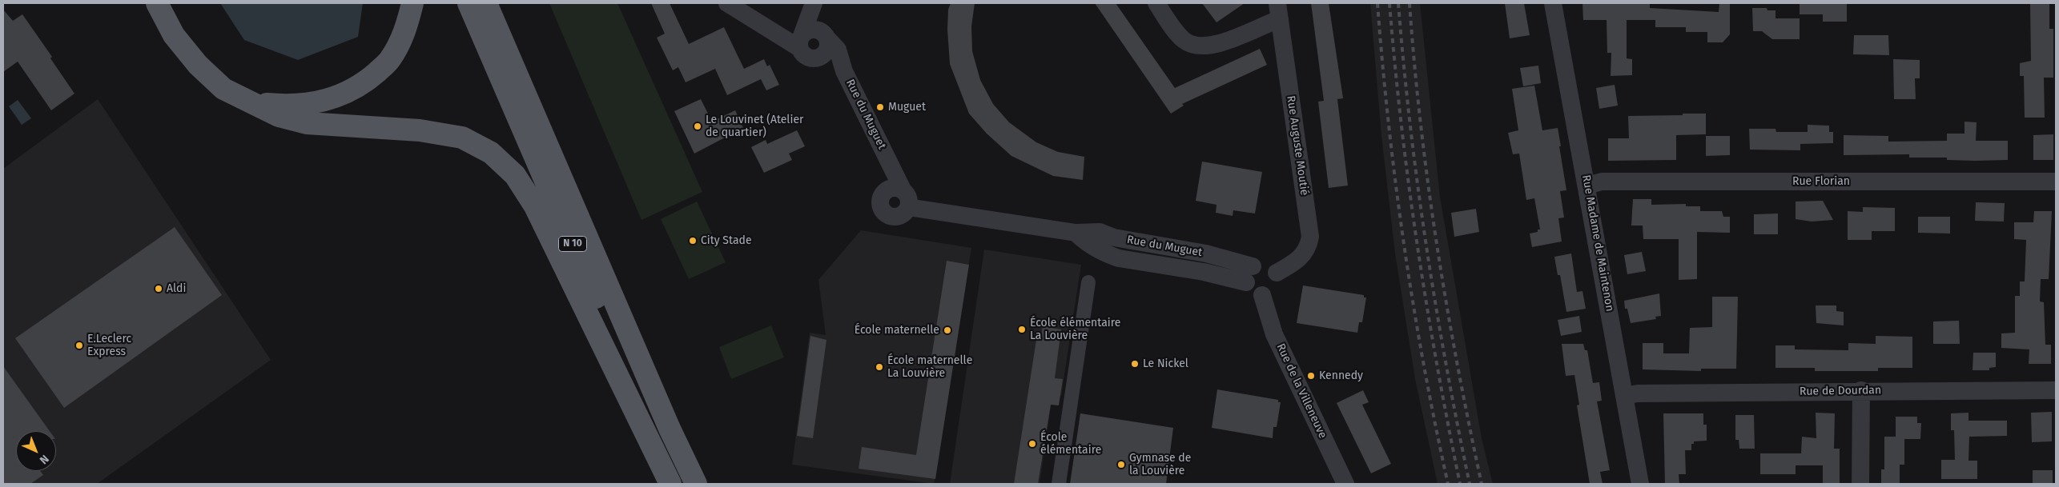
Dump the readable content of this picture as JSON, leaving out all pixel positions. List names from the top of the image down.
{
  "streets": {
    "main road": ["N 10"],
    "street": [
      "Rue du Muguet",
      "Rue Auguste Moutié",
      "Rue Florian",
      "Rue Madame de Maintenon",
      "Rue de la Villeneuve",
      "Rue de Dourdan"
    ]
  },
  "crossings": [
    ["Rue du Muguet", "Rue Auguste Moutié"],
    ["Rue du Muguet", "Rue de la Villeneuve"],
    ["Rue Auguste Moutié", "Rue de la Villeneuve"],
    ["Rue Florian", "Rue Madame de Maintenon"],
    ["Rue Madame de Maintenon", "Rue de Dourdan"]
  ],
  "places": [
    "Muguet",
    "Le Louvinet (Atelier de quartier)",
    "City Stade",
    "Aldi",
    "École élémentaire La Louvière",
    "École maternelle",
    "E.Leclerc Express",
    "Le Nickel",
    "École maternelle La Louvière",
    "Kennedy",
    "École élémentaire",
    "Gymnase de la Louvière"
  ],
  "north": "bottom right"
}
